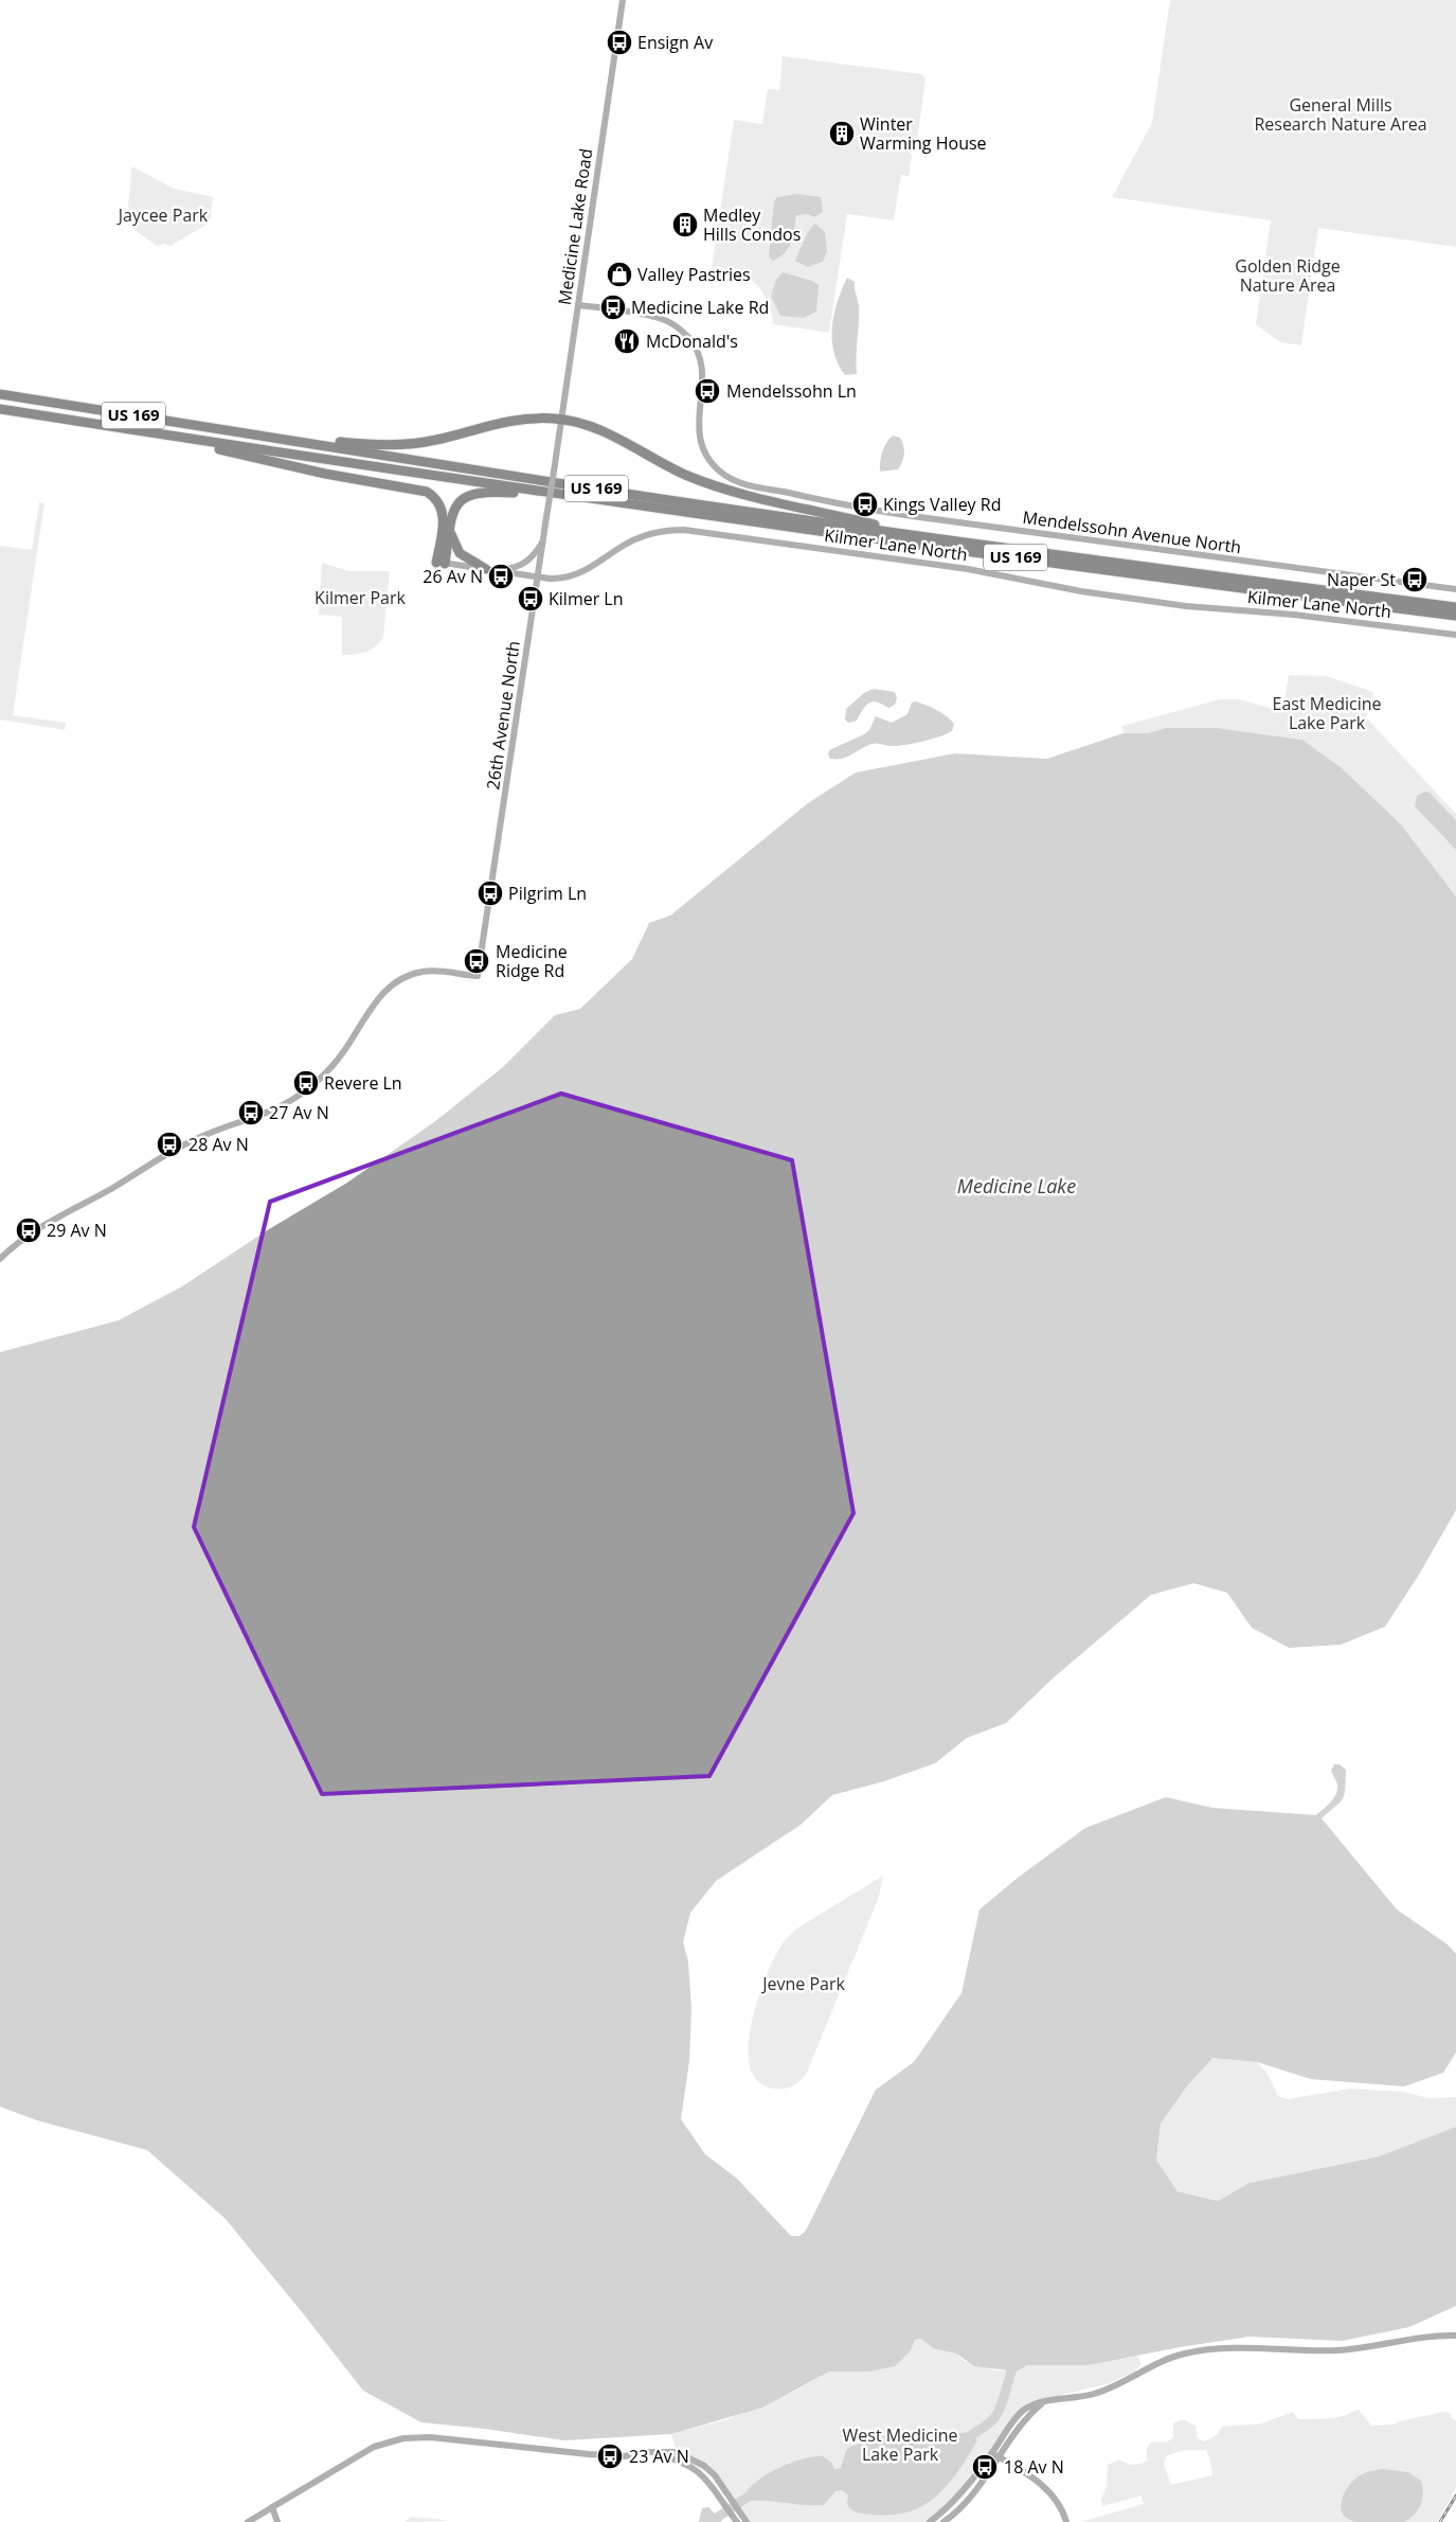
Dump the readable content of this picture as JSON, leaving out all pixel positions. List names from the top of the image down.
{
  "streets": {
    "highway": ["US 169"],
    "street": [
      "Medicine Lake Road",
      "Mendelssohn Avenue North",
      "Kilmer Lane North",
      "26th Avenue North"
    ]
  },
  "crossings": [
    ["Medicine Lake Road", "Mendelssohn Avenue North"],
    ["Medicine Lake Road", "26th Avenue North"],
    ["Kilmer Lane North", "26th Avenue North"]
  ],
  "water": ["Medicine Lake"],
  "parks": [
    "General Mills Research Nature Area",
    "Jaycee Park",
    "Golden Ridge Nature Area",
    "Kilmer Park",
    "East Medicine Lake Park",
    "Jevne Park",
    "West Medicine Lake Park"
  ],
  "places": {
    "bus stop": [
      "Ensign Av",
      "Medicine Lake Rd",
      "Mendelssohn Ln",
      "Kings Valley Rd",
      "26 Av N",
      "Naper St",
      "Kilmer Ln",
      "Pilgrim Ln",
      "Medicine Ridge Rd",
      "Revere Ln",
      "27 Av N",
      "28 Av N",
      "29 Av N",
      "23 Av N",
      "18 Av N"
    ],
    "building": ["Winter Warming House", "Medley Hills Condos"],
    "shop": ["Valley Pastries"],
    "restaurant": ["McDonald's"]
  }
}
